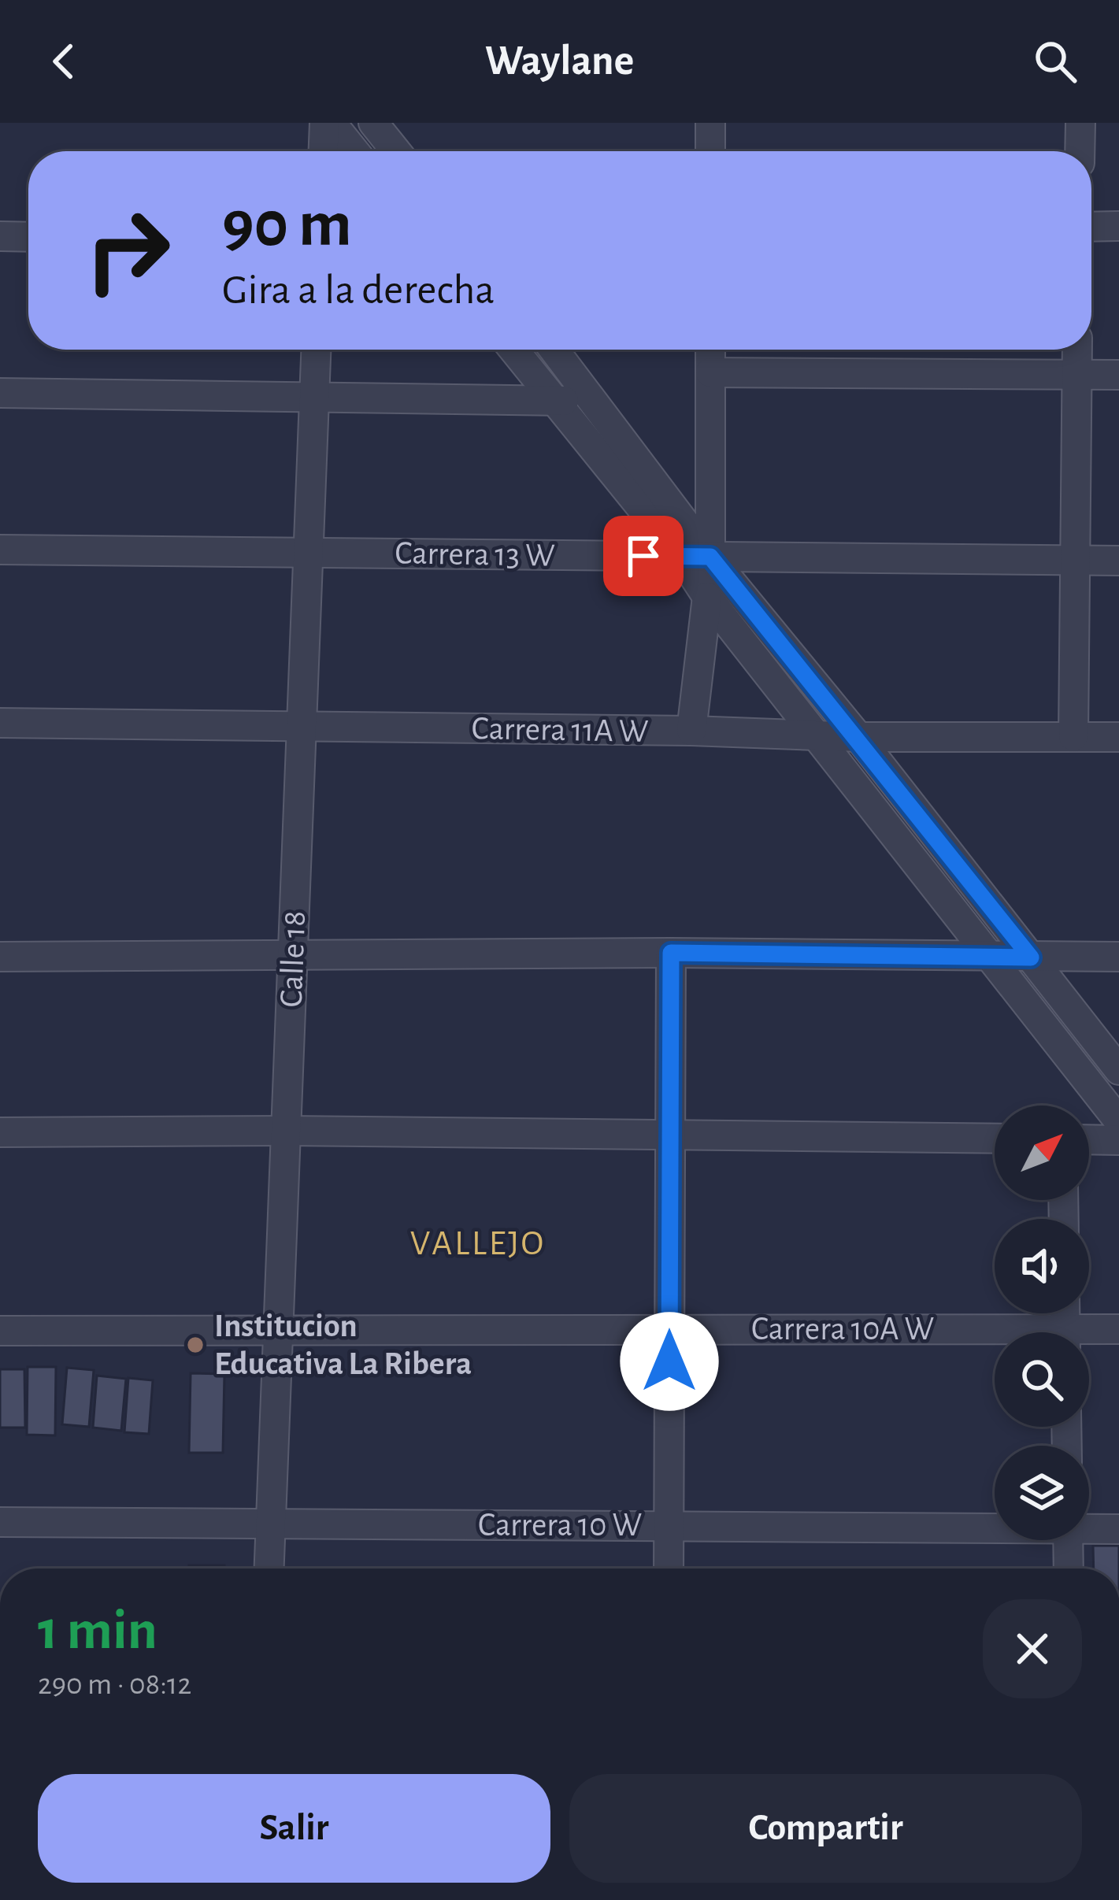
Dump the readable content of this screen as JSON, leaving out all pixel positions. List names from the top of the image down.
{
  "streets": {
    "street": [
      "Carrera 13 W",
      "Carrera 11A W",
      "Calle 18",
      "Carrera 10A W",
      "Carrera 10 W"
    ]
  },
  "crossings": [
    ["Carrera 13 W", "Calle 18"],
    ["Carrera 11A W", "Calle 18"],
    ["Calle 18", "Carrera 10A W"],
    ["Calle 18", "Carrera 10 W"]
  ],
  "districts": ["VALLEJO"],
  "places": ["Institucion Educativa La Ribera"],
  "north": "top right",
  "page": {
    "header": "Waylane",
    "turn": ["90 m", "Gira a la derecha"],
    "heading": ["1 min", "290 m · 08:12"],
    "buttons": ["Salir", "Compartir"]
  }
}
